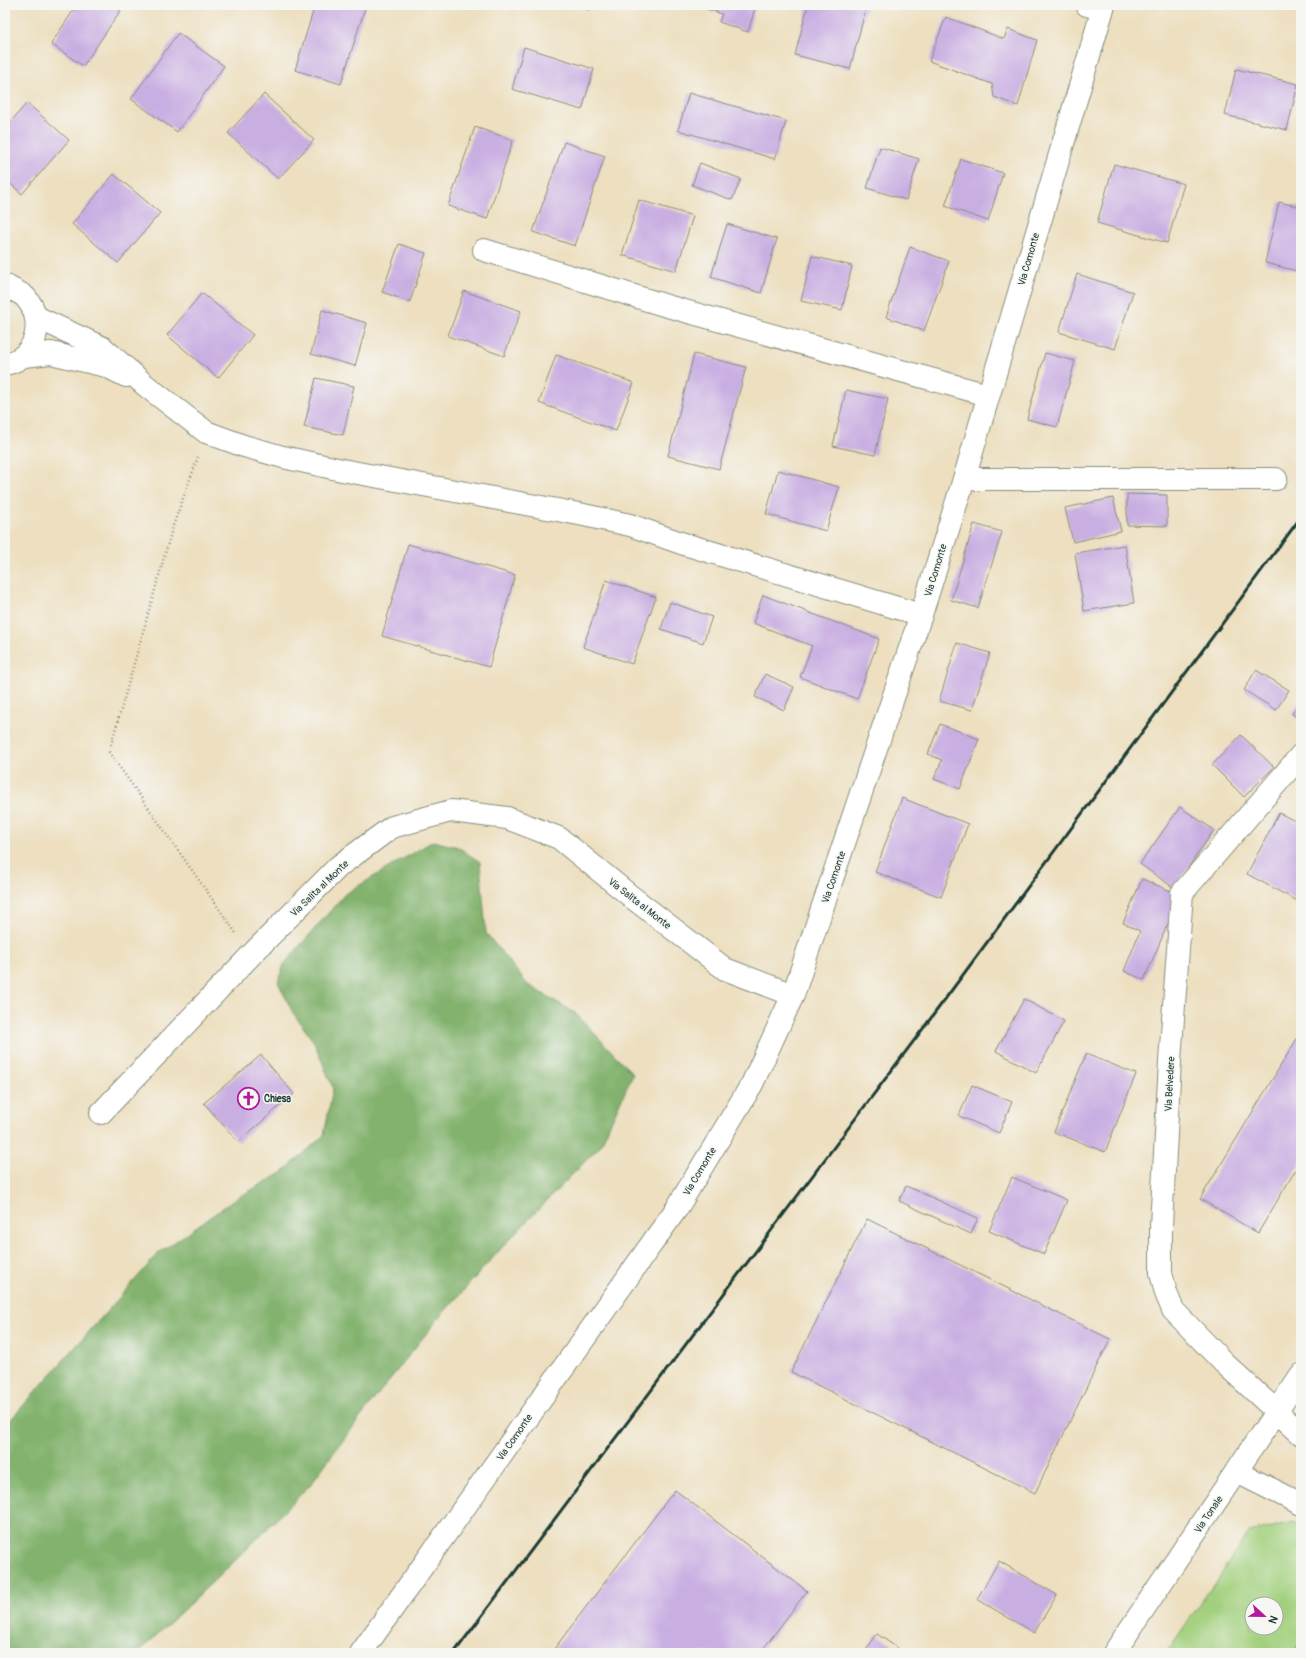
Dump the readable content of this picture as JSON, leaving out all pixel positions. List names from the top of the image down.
{
  "streets": {
    "street": [
      "Via Comonte",
      "Via Salita al Monte",
      "Via Belvedere",
      "Via Tonale"
    ]
  },
  "crossings": [
    ["Via Comonte", "Via Salita al Monte"],
    ["Via Belvedere", "Via Tonale"]
  ],
  "places": {
    "church": ["Chiesa"]
  },
  "north": "right"
}
